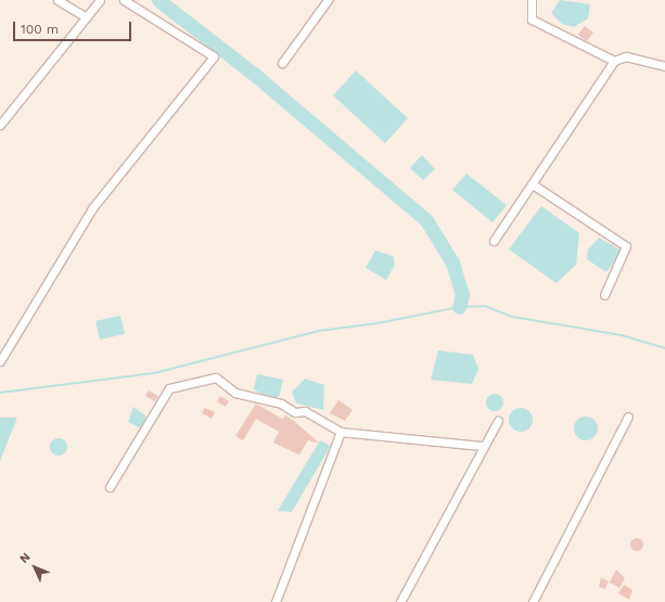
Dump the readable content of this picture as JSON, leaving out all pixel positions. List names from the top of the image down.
{
  "scale_bar": "100 m",
  "north": "top left"
}
